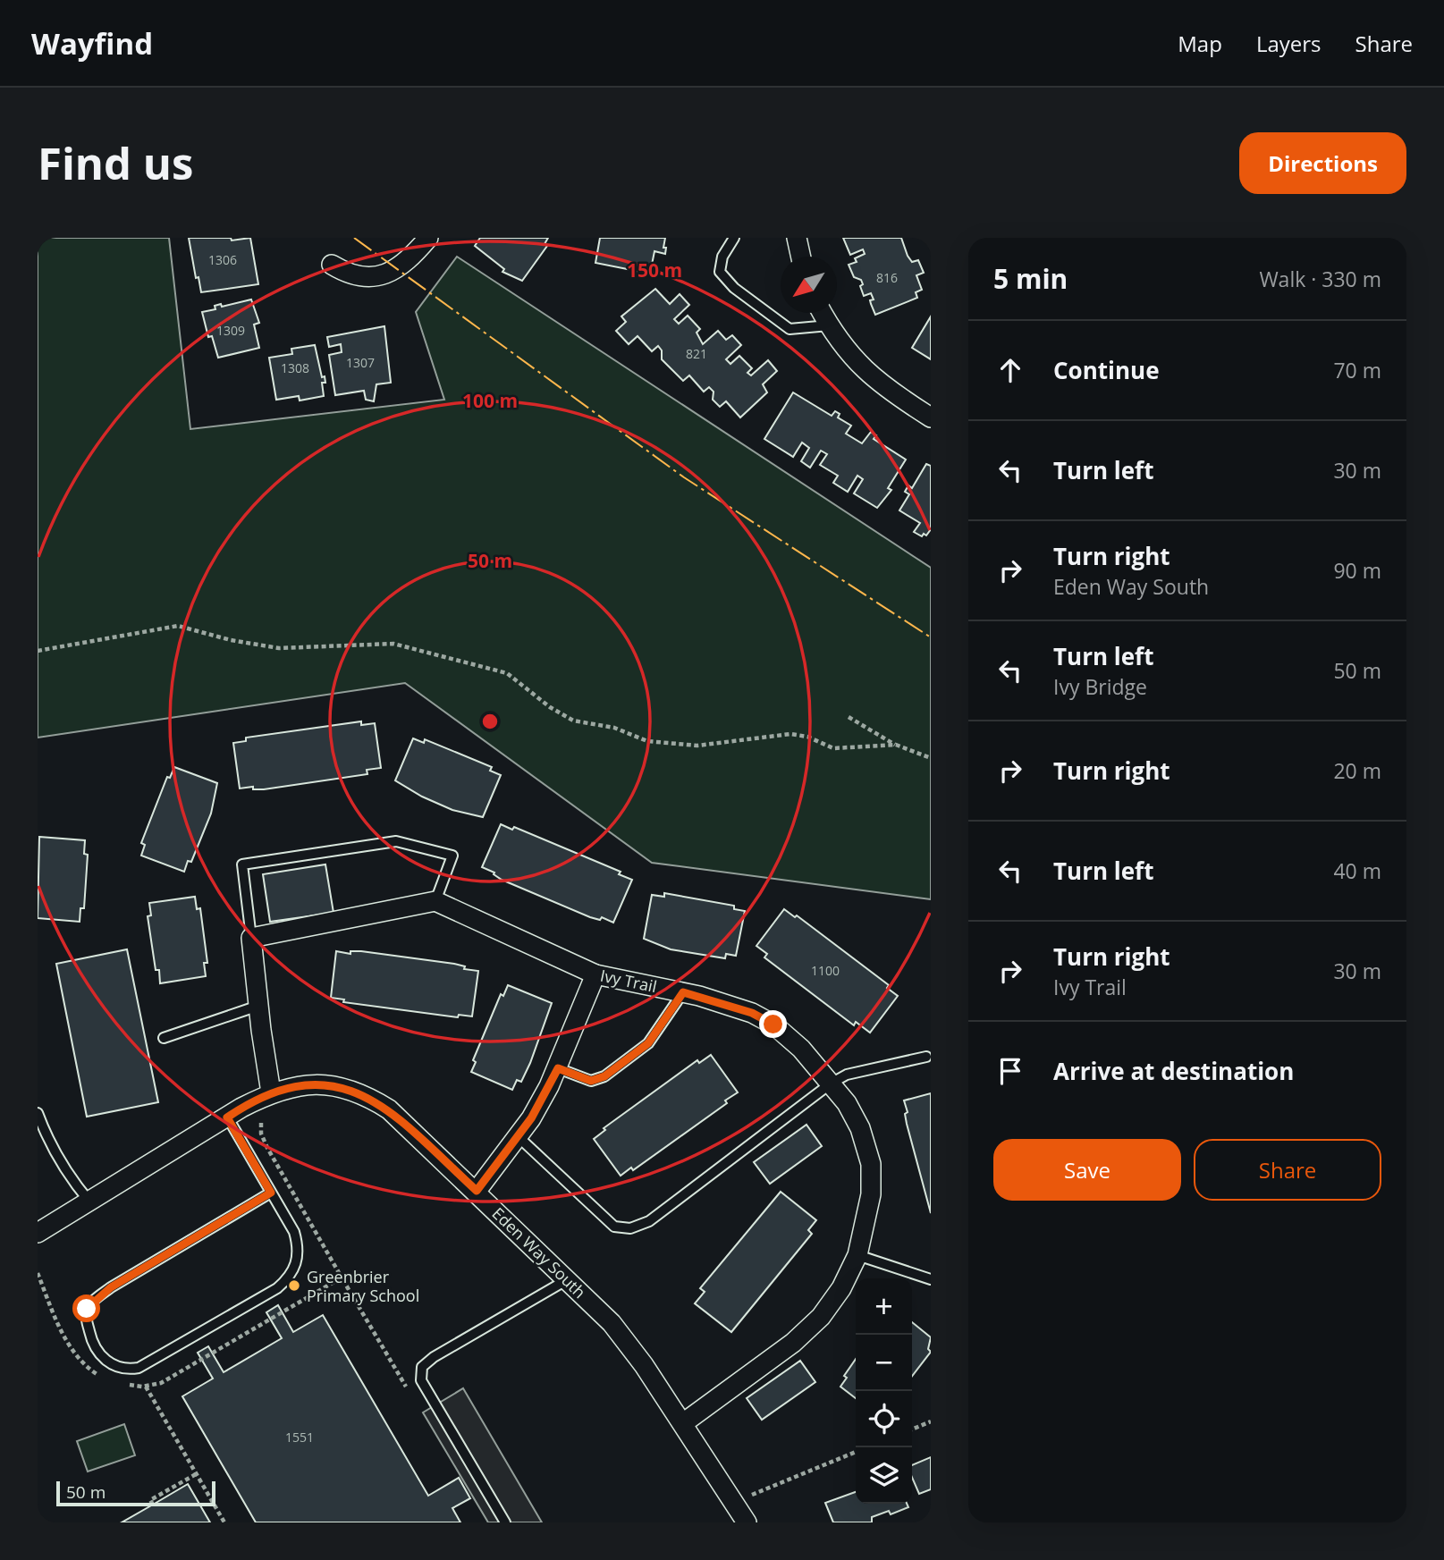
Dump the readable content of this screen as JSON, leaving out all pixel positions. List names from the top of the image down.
{
  "streets": {
    "street": ["Ivy Trail", "Eden Way South"]
  },
  "crossings": [
    ["Ivy Trail", "Eden Way South"]
  ],
  "places": ["Greenbrier Primary School"],
  "house_numbers": [
    "1306",
    "816",
    "1309",
    "821",
    "1307",
    "1308",
    "1100",
    "1551"
  ],
  "scale_bar": "50 m",
  "north": "bottom left",
  "page": {
    "header": "Wayfind",
    "nav": ["Map", "Layers", "Share"],
    "buttons": [
      "Directions",
      ["Save", "Share"]
    ],
    "title": "Find us",
    "heading": ["5 min", "Walk · 330 m"],
    "list": [
      ["Continue", "70 m"],
      ["Turn left", "30 m"],
      ["Turn right", "Eden Way South", "90 m"],
      ["Turn left", "Ivy Bridge", "50 m"],
      ["Turn right", "20 m"],
      ["Turn left", "40 m"],
      ["Turn right", "Ivy Trail", "30 m"],
      "Arrive at destination"
    ],
    "map_buttons": ["+", "−"],
    "scale": "50 m"
  },
  "rings": ["150 m", "100 m", "50 m"]
}
